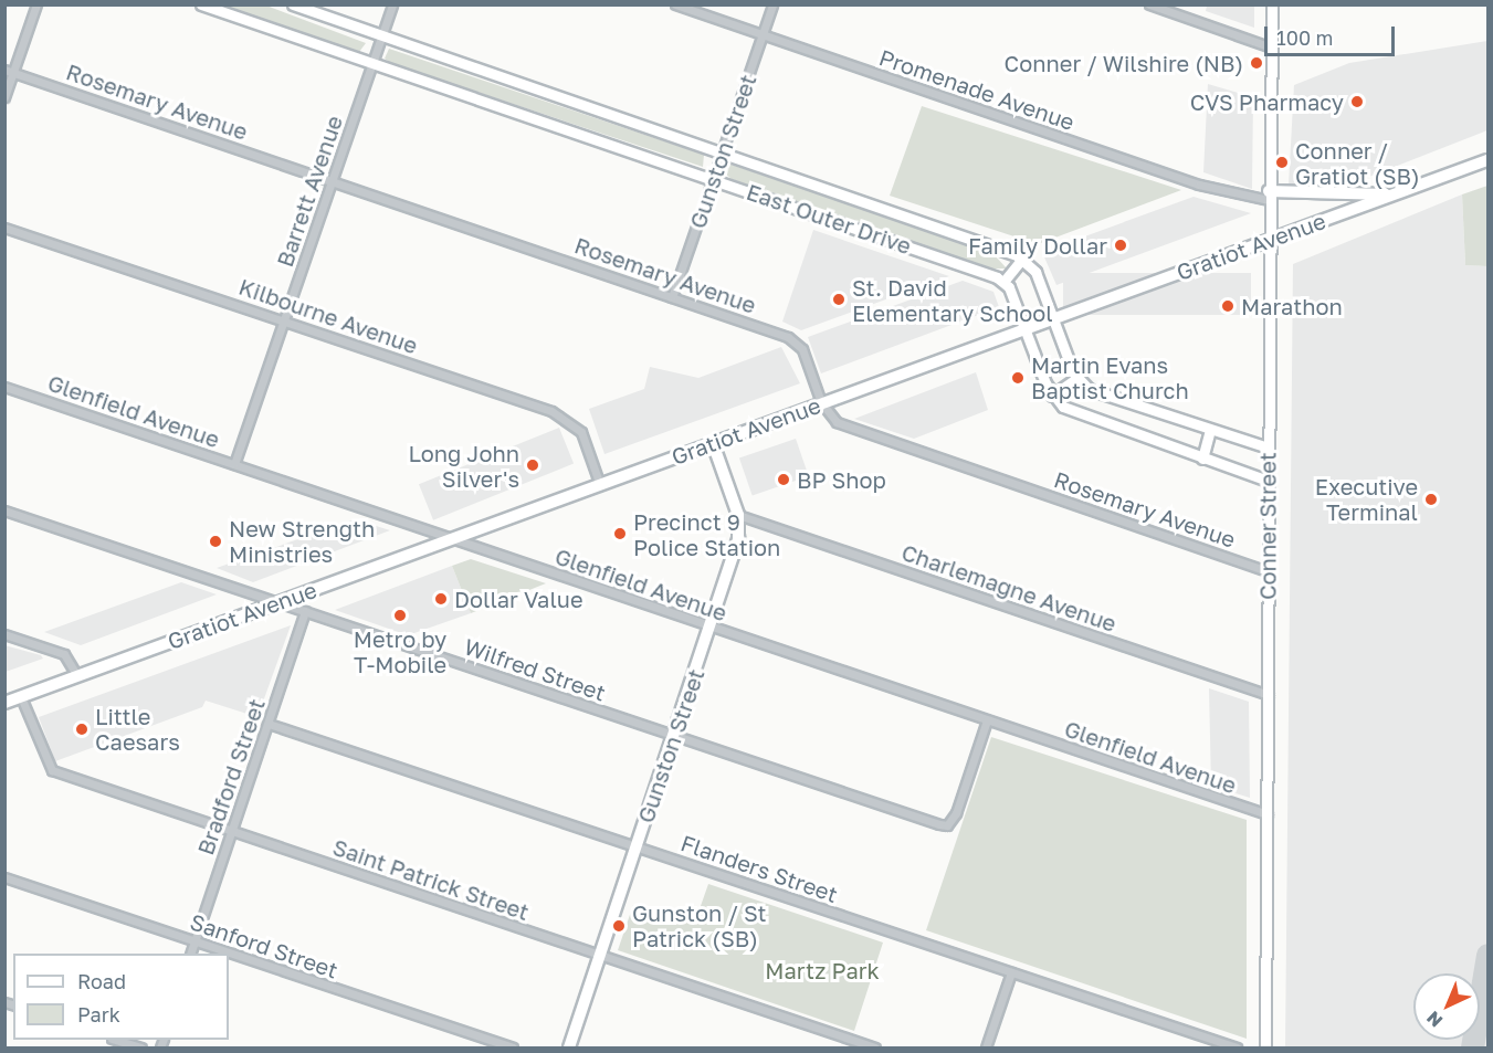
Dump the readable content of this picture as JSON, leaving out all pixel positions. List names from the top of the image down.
{
  "streets": {
    "main road": ["Gunston Street", "Gratiot Avenue"],
    "street": [
      "Promenade Avenue",
      "Rosemary Avenue",
      "Barrett Avenue",
      "East Outer Drive",
      "Kilbourne Avenue",
      "Glenfield Avenue",
      "Conner Street",
      "Charlemagne Avenue",
      "Wilfred Street",
      "Bradford Street",
      "Flanders Street",
      "Saint Patrick Street",
      "Sanford Street"
    ]
  },
  "crossings": [
    ["Promenade Avenue", "Gunston Street"],
    ["Promenade Avenue", "Conner Street"],
    ["Rosemary Avenue", "Gunston Street"],
    ["Rosemary Avenue", "Barrett Avenue"],
    ["Rosemary Avenue", "Gratiot Avenue"],
    ["Rosemary Avenue", "Conner Street"],
    ["Gunston Street", "East Outer Drive"],
    ["Gunston Street", "Gratiot Avenue"],
    ["Gunston Street", "Glenfield Avenue"],
    ["Gunston Street", "Charlemagne Avenue"],
    ["Gunston Street", "Wilfred Street"],
    ["Gunston Street", "Flanders Street"],
    ["Gunston Street", "Saint Patrick Street"],
    ["Barrett Avenue", "East Outer Drive"],
    ["Barrett Avenue", "Kilbourne Avenue"],
    ["Barrett Avenue", "Glenfield Avenue"],
    ["Gratiot Avenue", "Kilbourne Avenue"],
    ["Gratiot Avenue", "Glenfield Avenue"],
    ["Gratiot Avenue", "Conner Street"],
    ["Gratiot Avenue", "Wilfred Street"],
    ["Gratiot Avenue", "Saint Patrick Street"],
    ["Glenfield Avenue", "Conner Street"],
    ["Glenfield Avenue", "Wilfred Street"],
    ["Conner Street", "Charlemagne Avenue"],
    ["Wilfred Street", "Bradford Street"],
    ["Bradford Street", "Flanders Street"],
    ["Bradford Street", "Saint Patrick Street"],
    ["Bradford Street", "Sanford Street"]
  ],
  "parks": ["Martz Park"],
  "places": [
    "Conner / Wilshire (NB)",
    "CVS Pharmacy",
    "Conner / Gratiot (SB)",
    "Family Dollar",
    "St. David Elementary School",
    "Marathon",
    "Martin Evans Baptist Church",
    "Long John Silver's",
    "BP Shop",
    "Executive Terminal",
    "Precinct 9 Police Station",
    "New Strength Ministries",
    "Dollar Value",
    "Metro by T-Mobile",
    "Little Caesars",
    "Gunston / St Patrick (SB)"
  ],
  "legend": ["Road", "Park"],
  "scale_bar": "100 m",
  "north": "bottom left"
}
